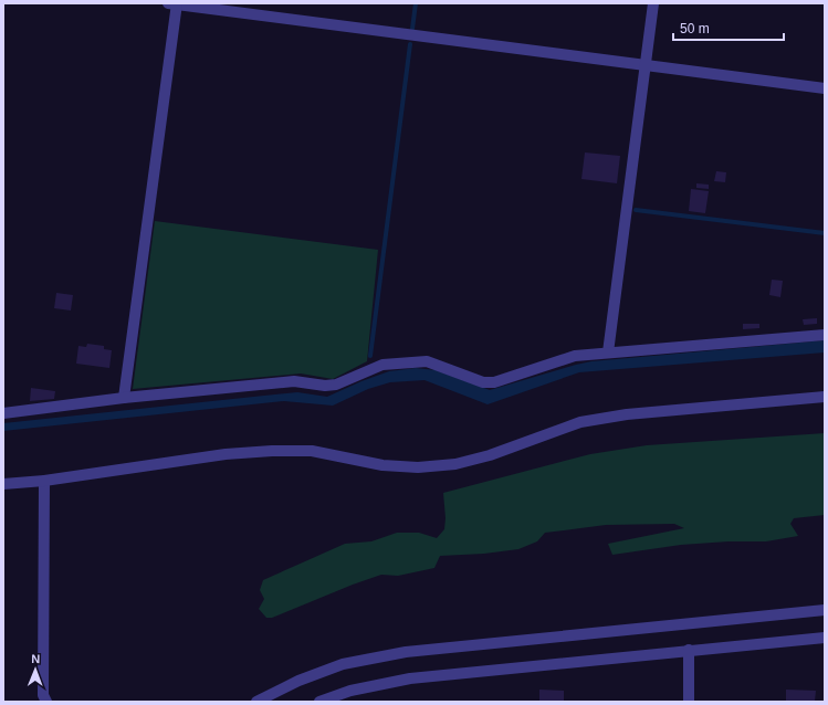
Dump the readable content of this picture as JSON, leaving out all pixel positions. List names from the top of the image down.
{
  "scale_bar": "50 m",
  "north": "top"
}
